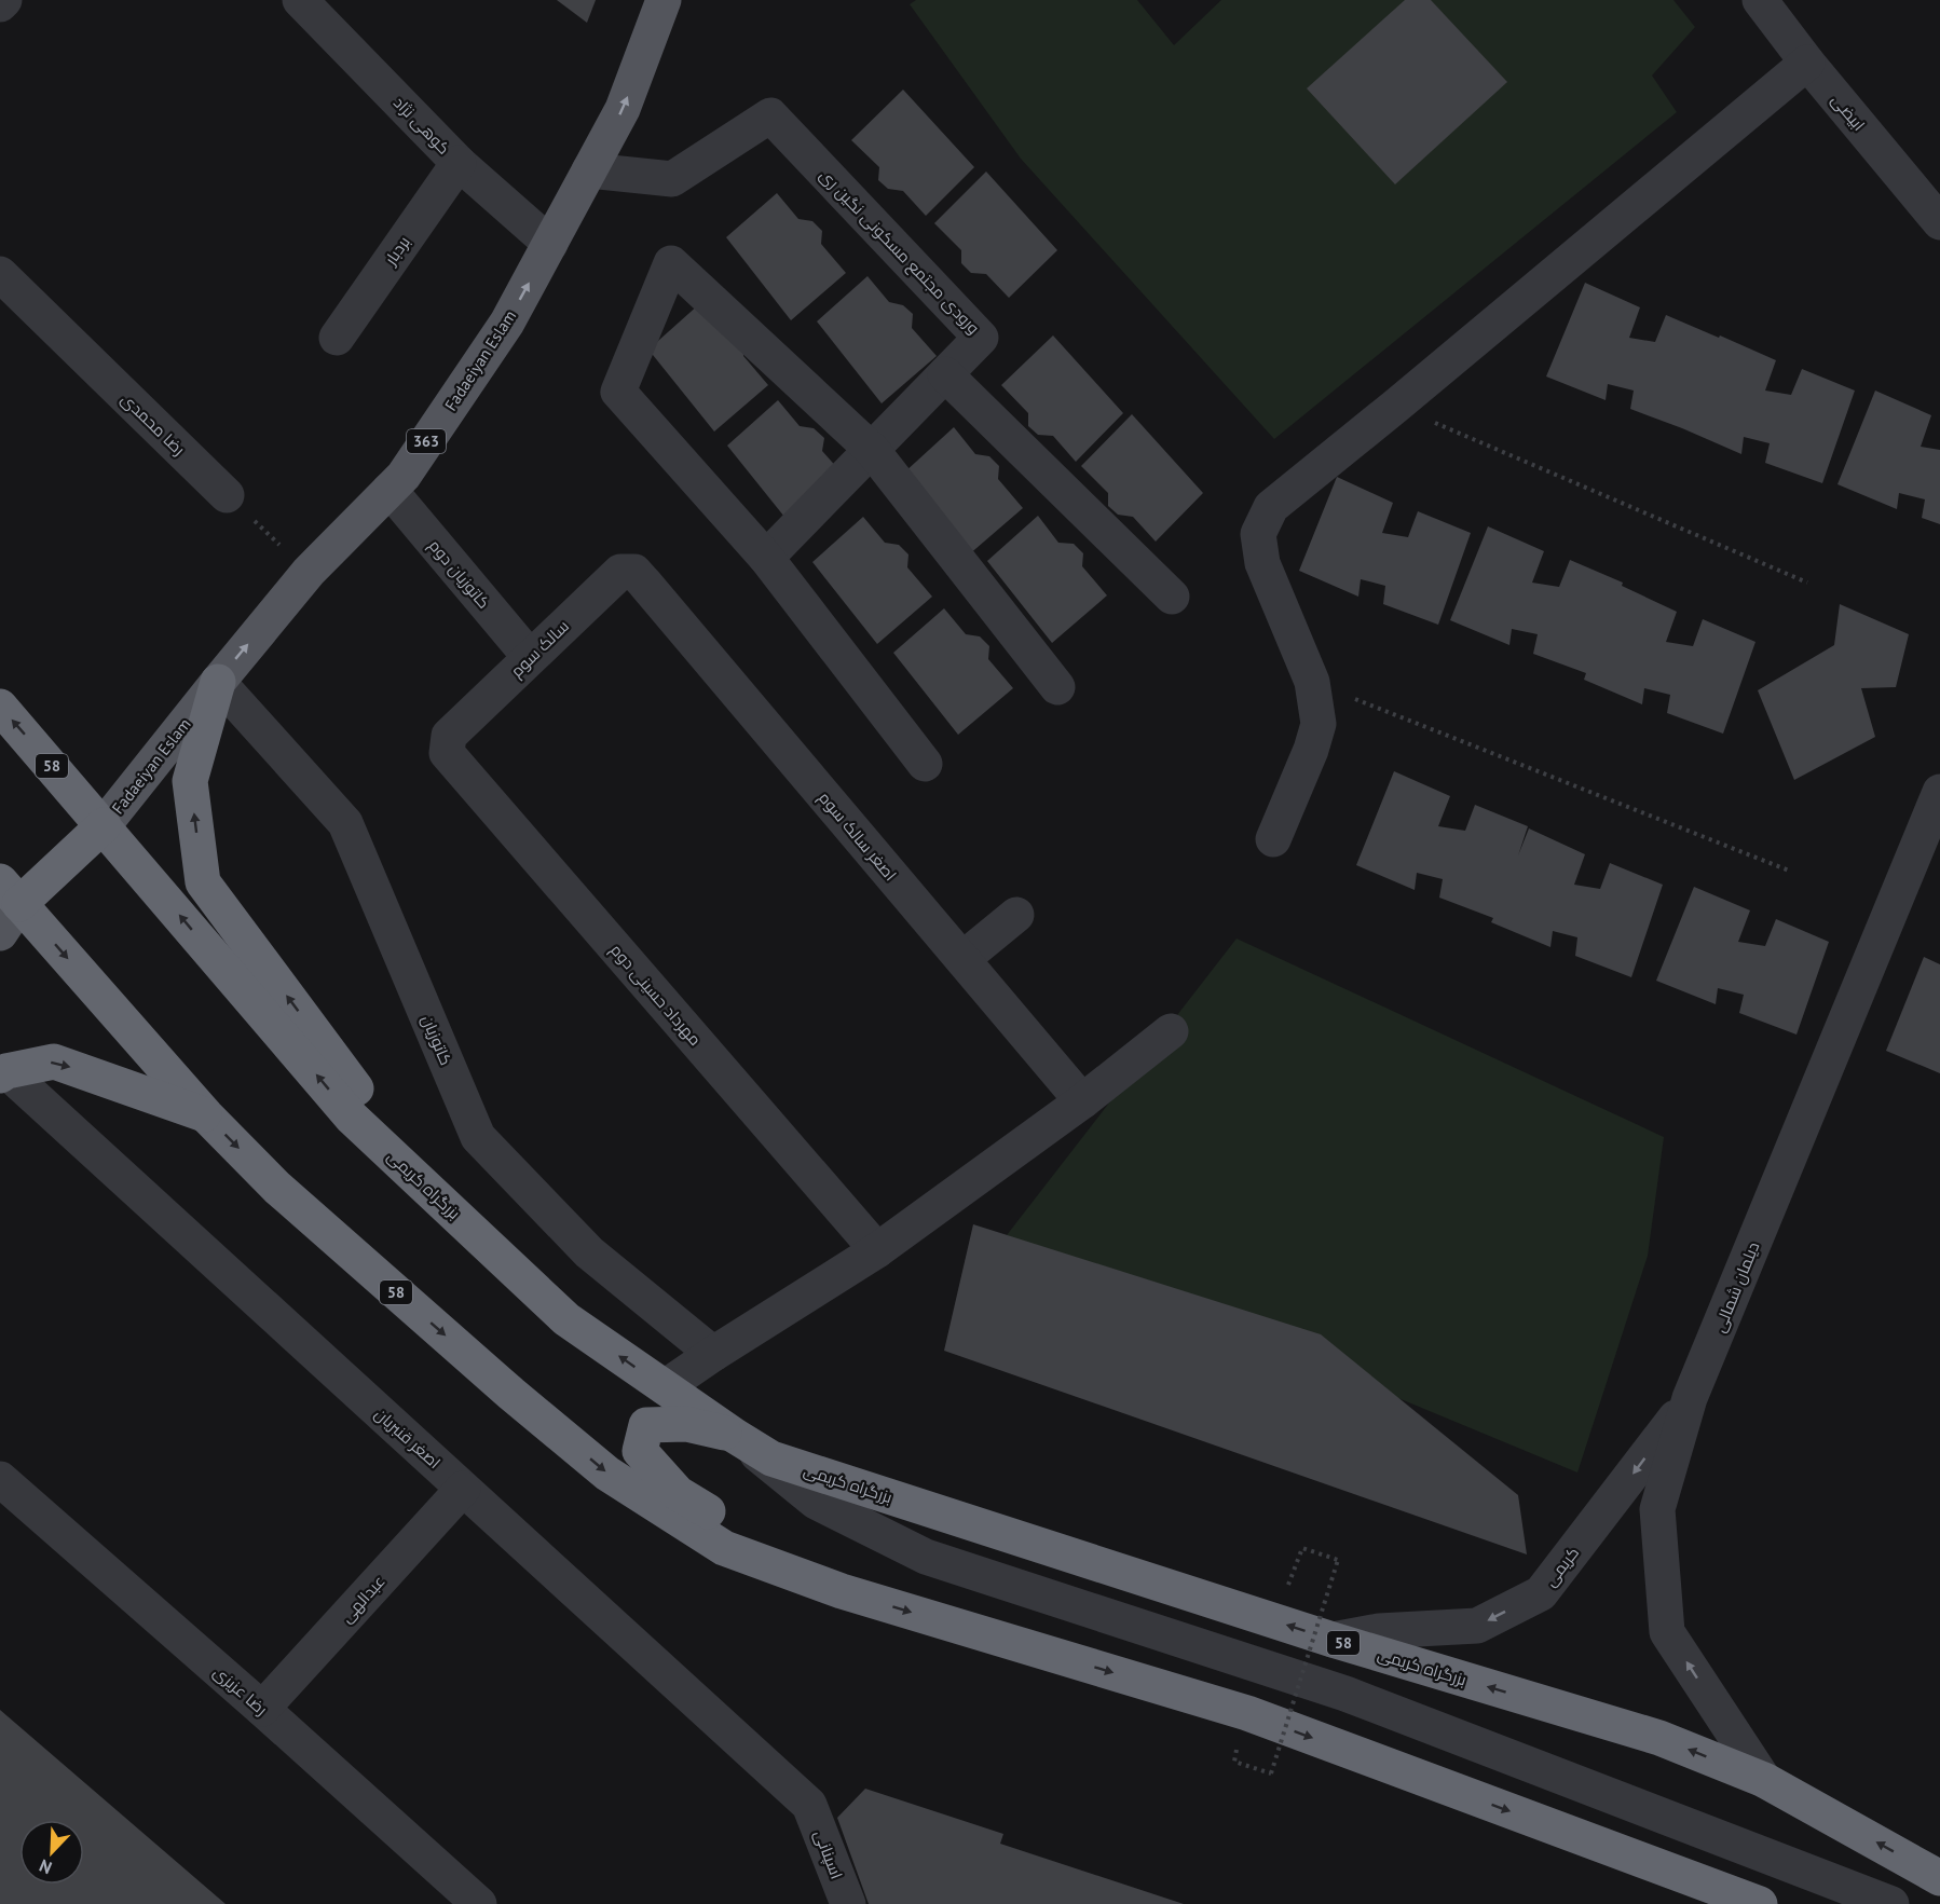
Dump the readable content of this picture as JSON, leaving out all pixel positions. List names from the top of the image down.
{
  "streets": {
    "highway": ["58", "بزرگراه کریمی"],
    "main road": ["Fadaeiyan Eslam", "363"],
    "street": [
      "ابیضی",
      "کوهی نژاد",
      "بردبار",
      "ورودی مجتمع مسکونی نگین ری",
      "رضا محمدی",
      "کاتوزیان دوم",
      "سالک سوم",
      "اصغر سالک سوم",
      "مهرداد حسینی دوم",
      "کاتوزیان",
      "دیلمان شمالی",
      "اصغر قنبریان",
      "کریمی",
      "عبدالهی",
      "رضا عزیزی",
      "اسپنانی"
    ]
  },
  "crossings": [
    ["کوهی نژاد", "بردبار"],
    ["کوهی نژاد", "Fadaeiyan Eslam"],
    ["ورودی مجتمع مسکونی نگین ری", "Fadaeiyan Eslam"],
    ["Fadaeiyan Eslam", "کاتوزیان دوم"],
    ["Fadaeiyan Eslam", "کاتوزیان"],
    ["Fadaeiyan Eslam", "بزرگراه کریمی"],
    ["کاتوزیان دوم", "سالک سوم"],
    ["سالک سوم", "اصغر سالک سوم"],
    ["سالک سوم", "مهرداد حسینی دوم"],
    ["بزرگراه کریمی", "دیلمان شمالی"],
    ["بزرگراه کریمی", "کریمی"],
    ["دیلمان شمالی", "کریمی"],
    ["اصغر قنبریان", "عبدالهی"],
    ["اصغر قنبریان", "اسپنانی"],
    ["عبدالهی", "رضا عزیزی"]
  ],
  "one_way": ["Fadaeiyan Eslam", "دیلمان شمالی", "کریمی"],
  "north": "bottom left"
}
